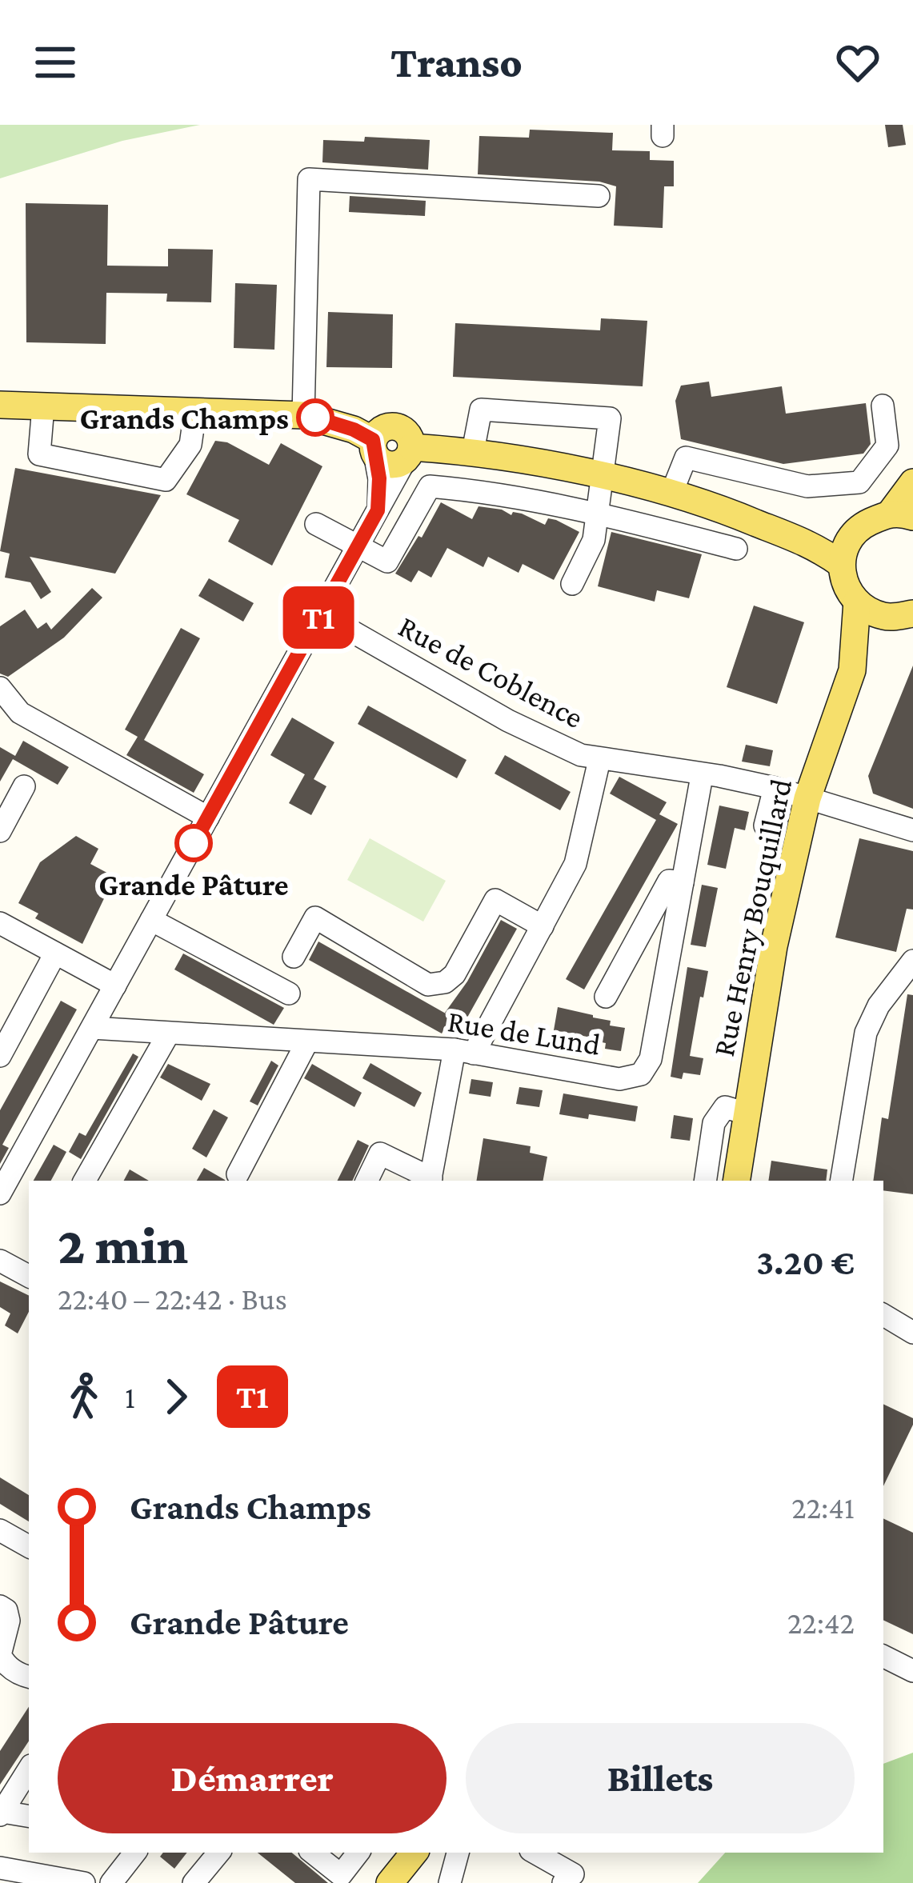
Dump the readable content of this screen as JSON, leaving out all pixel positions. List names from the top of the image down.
{
  "streets": {
    "main road": ["Rue Henry Bouquillard"],
    "street": ["Rue de Coblence", "Rue de Lund"]
  },
  "crossings": [
    ["Rue de Coblence", "Rue Henry Bouquillard"],
    ["Rue de Coblence", "Rue de Lund"]
  ],
  "places": ["Grands Champs", "Grande Pâture"],
  "lines": ["bus line T1"],
  "page": {
    "header": "Transo",
    "on_map": "T1",
    "heading": ["2 min", "22:40 – 22:42 · Bus", "3.20 €"],
    "legs": ["1", "T1"],
    "list": [
      {
        "name": "Grands Champs",
        "value": "22:41"
      },
      {
        "name": "Grande Pâture",
        "value": "22:42"
      }
    ],
    "buttons": ["Démarrer", "Billets"]
  }
}
